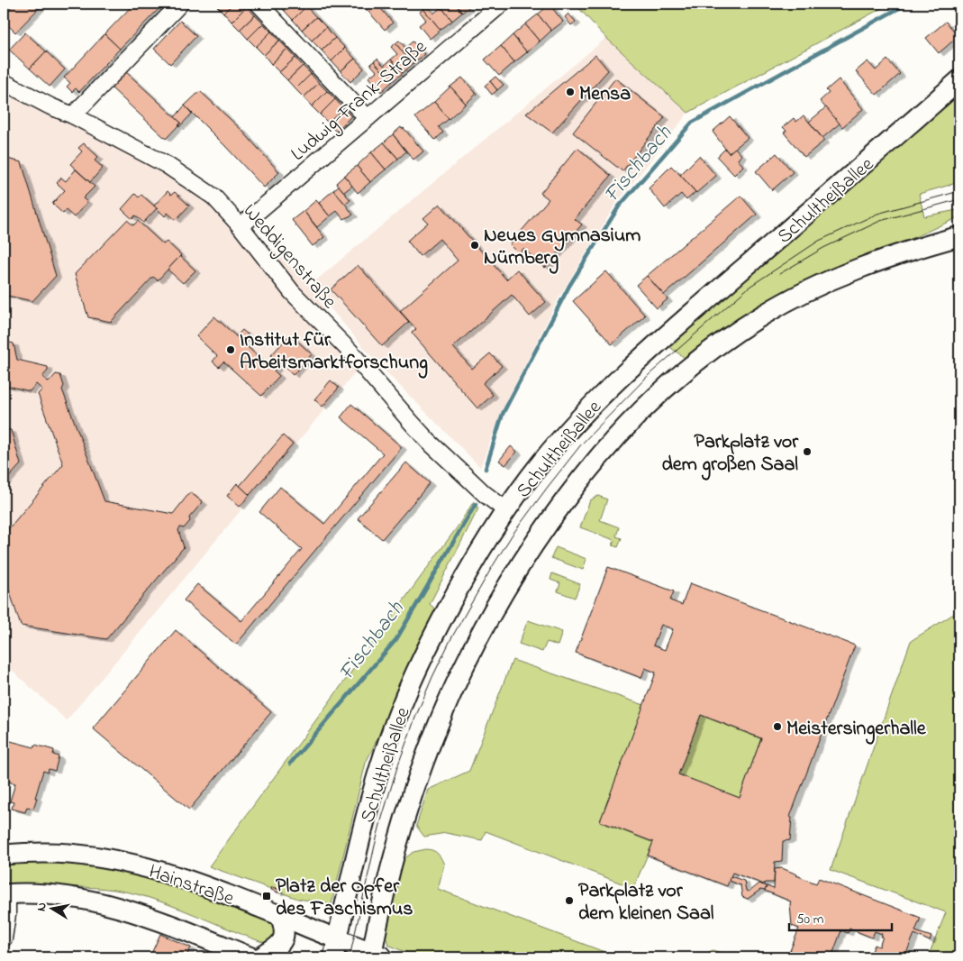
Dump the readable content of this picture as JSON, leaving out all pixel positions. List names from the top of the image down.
{
  "streets": {
    "main road": ["Schultheißallee", "Hainstraße"],
    "street": ["Ludwig-Frank-Straße", "Weddigenstraße"]
  },
  "crossings": [
    ["Ludwig-Frank-Straße", "Weddigenstraße"],
    ["Schultheißallee", "Weddigenstraße"],
    ["Schultheißallee", "Hainstraße"]
  ],
  "water": ["Fischbach"],
  "places": {
    "other": [
      "Mensa",
      "Neues Gymnasium Nürnberg",
      "Institut für Arbeitsmarktforschung",
      "Parkplatz vor dem großen Saal",
      "Meistersingerhalle",
      "Parkplatz vor dem kleinen Saal"
    ],
    "transit": ["Platz der Opfer des Faschismus"]
  },
  "scale_bar": "50 m",
  "north": "left"
}
